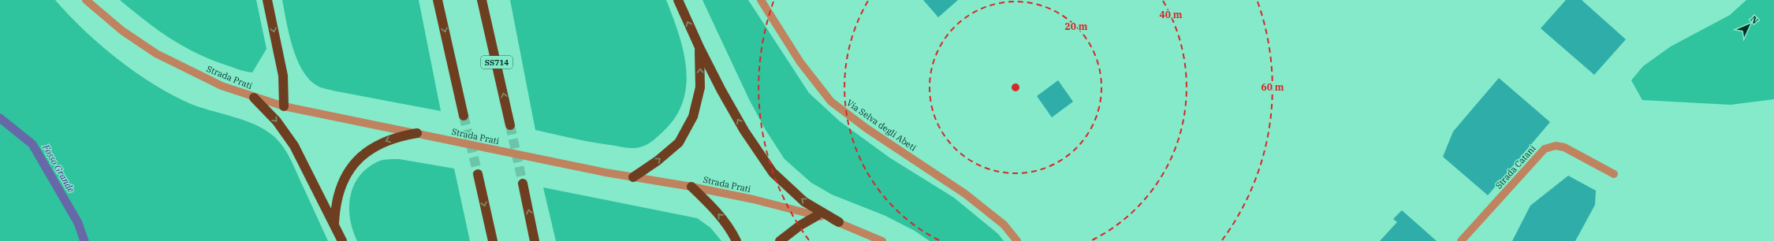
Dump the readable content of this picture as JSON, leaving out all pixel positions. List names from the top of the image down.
{
  "streets": {
    "highway": ["SS714"],
    "street": ["Strada Prati", "Via Selva degli Abeti", "Strada Catani"]
  },
  "water": ["Fosso Grande"],
  "north": "top right",
  "rings": ["40 m", "20 m", "60 m"]
}
